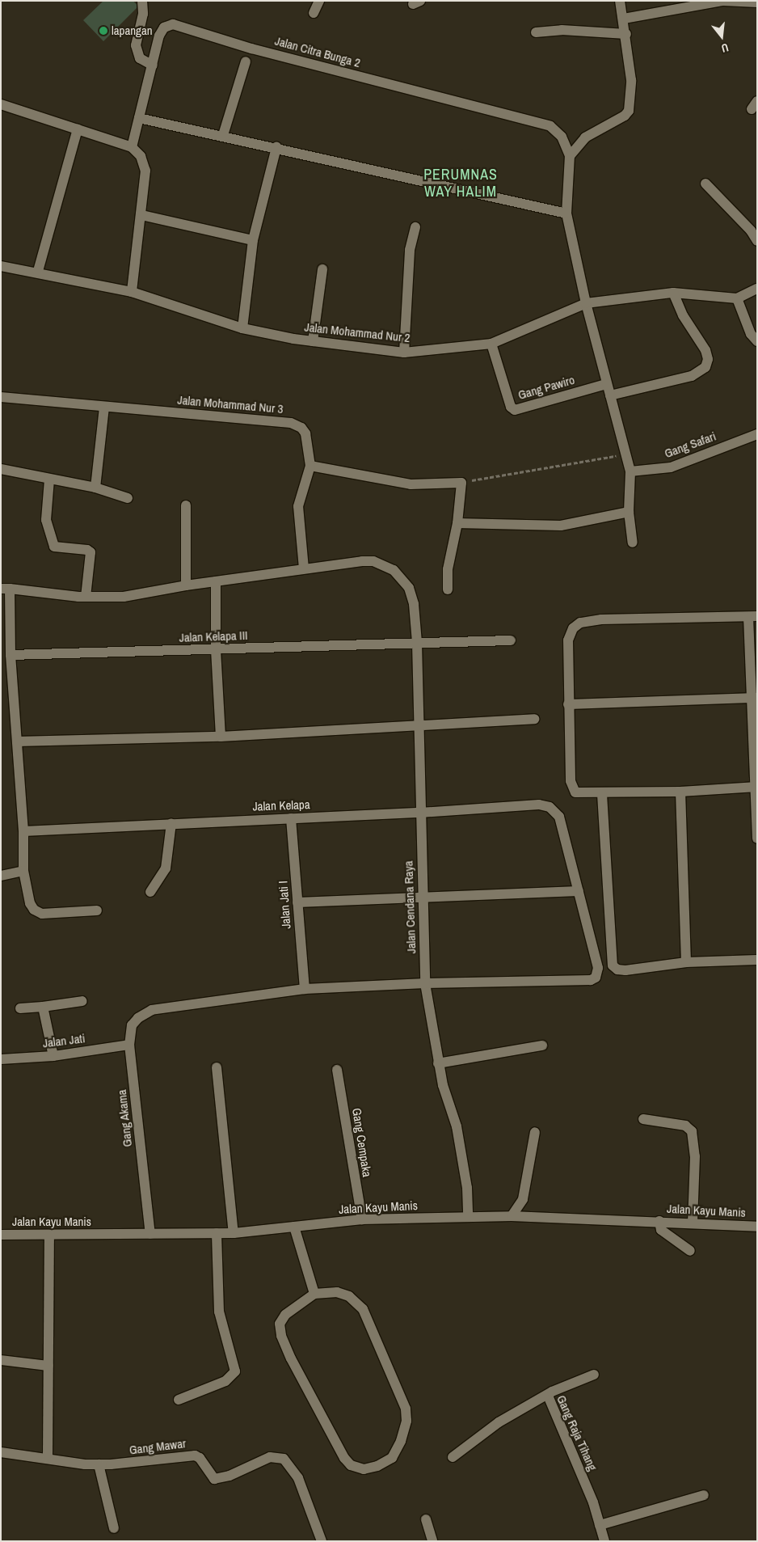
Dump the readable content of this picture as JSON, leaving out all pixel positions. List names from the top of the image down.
{
  "streets": {
    "street": [
      "Jalan Citra Bunga 2",
      "Jalan Mohammad Nur 2",
      "Gang Pawiro",
      "Jalan Mohammad Nur 3",
      "Gang Safari",
      "Jalan Kelapa III",
      "Jalan Kelapa",
      "Jalan Jati I",
      "Jalan Cendana Raya",
      "Jalan Jati",
      "Gang Akama",
      "Gang Cempaka",
      "Jalan Kayu Manis",
      "Gang Raja Tihang",
      "Gang Mawar"
    ]
  },
  "crossings": [
    ["Jalan Mohammad Nur 2", "Gang Pawiro"],
    ["Jalan Kelapa III", "Jalan Cendana Raya"],
    ["Jalan Kelapa", "Jalan Jati I"],
    ["Jalan Kelapa", "Jalan Cendana Raya"],
    ["Jalan Jati I", "Gang Akama"],
    ["Jalan Cendana Raya", "Jalan Kayu Manis"],
    ["Jalan Jati", "Gang Akama"],
    ["Gang Akama", "Jalan Kayu Manis"],
    ["Gang Cempaka", "Jalan Kayu Manis"]
  ],
  "districts": ["PERUMNAS WAY HALIM"],
  "places": ["lapangan"],
  "north": "bottom"
}
